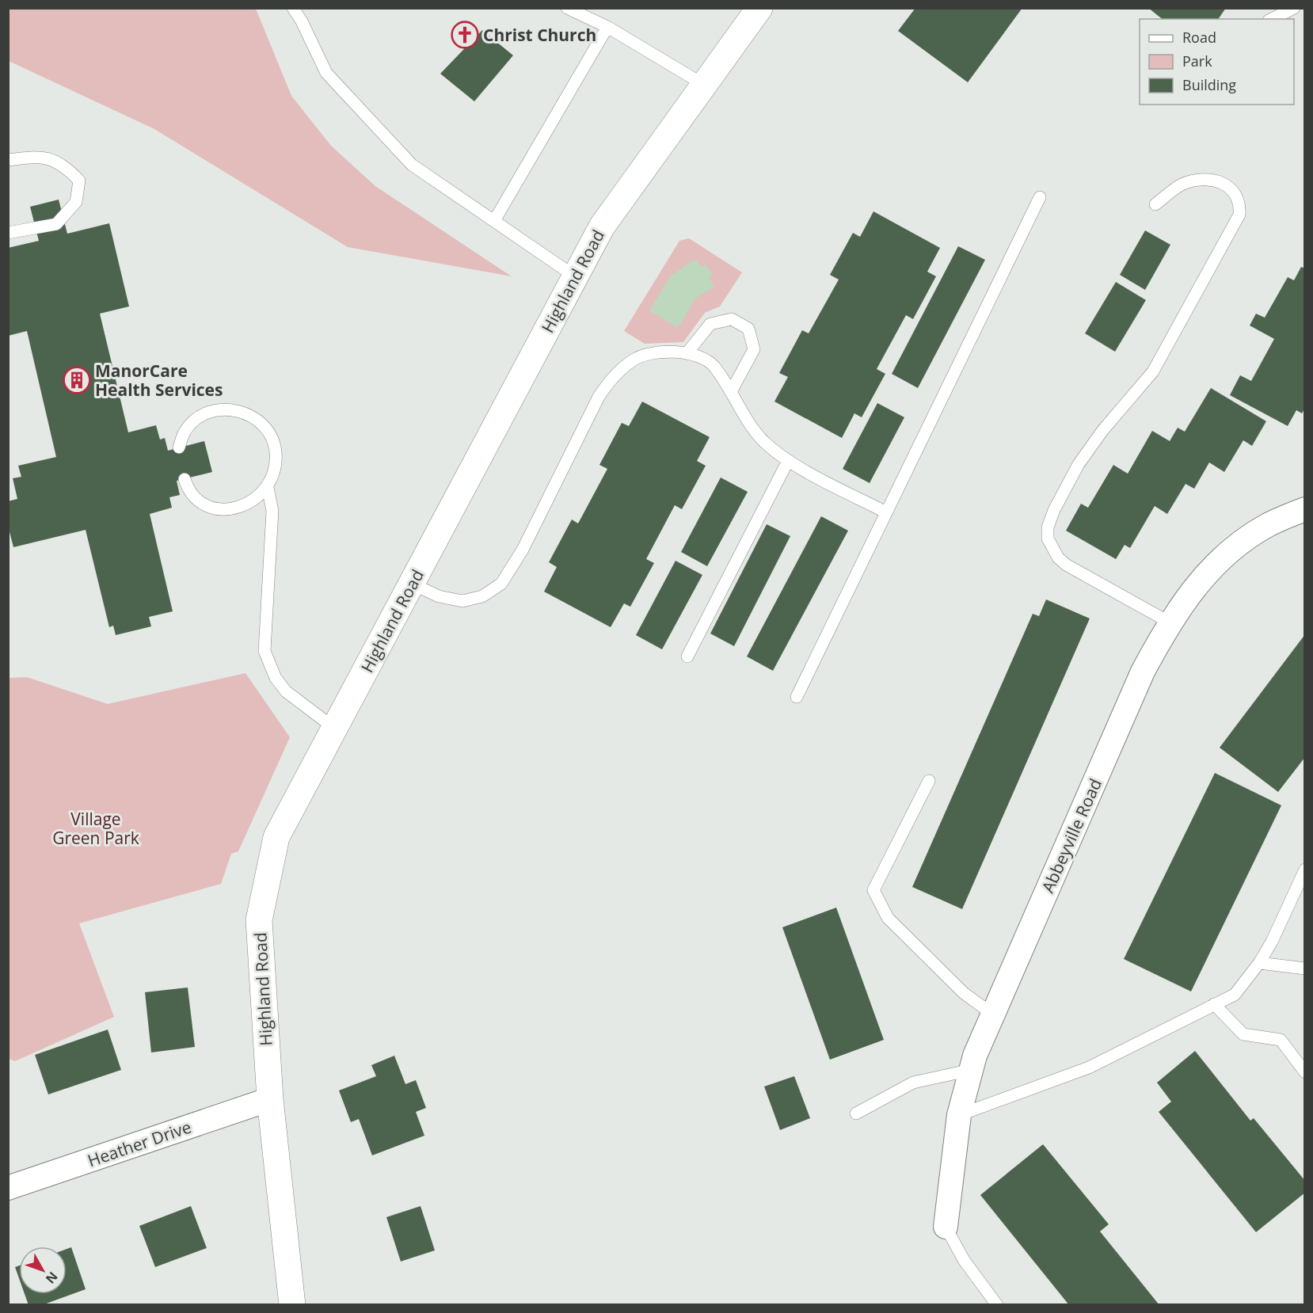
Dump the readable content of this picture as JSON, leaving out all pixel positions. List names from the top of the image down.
{
  "streets": {
    "street": ["Highland Road", "Abbeyville Road", "Heather Drive"]
  },
  "crossings": [
    ["Highland Road", "Heather Drive"]
  ],
  "parks": ["Village Green Park"],
  "places": {
    "church": ["Christ Church"],
    "building": ["ManorCare Health Services"]
  },
  "legend": ["Road", "Park", "Building"],
  "north": "bottom right"
}
